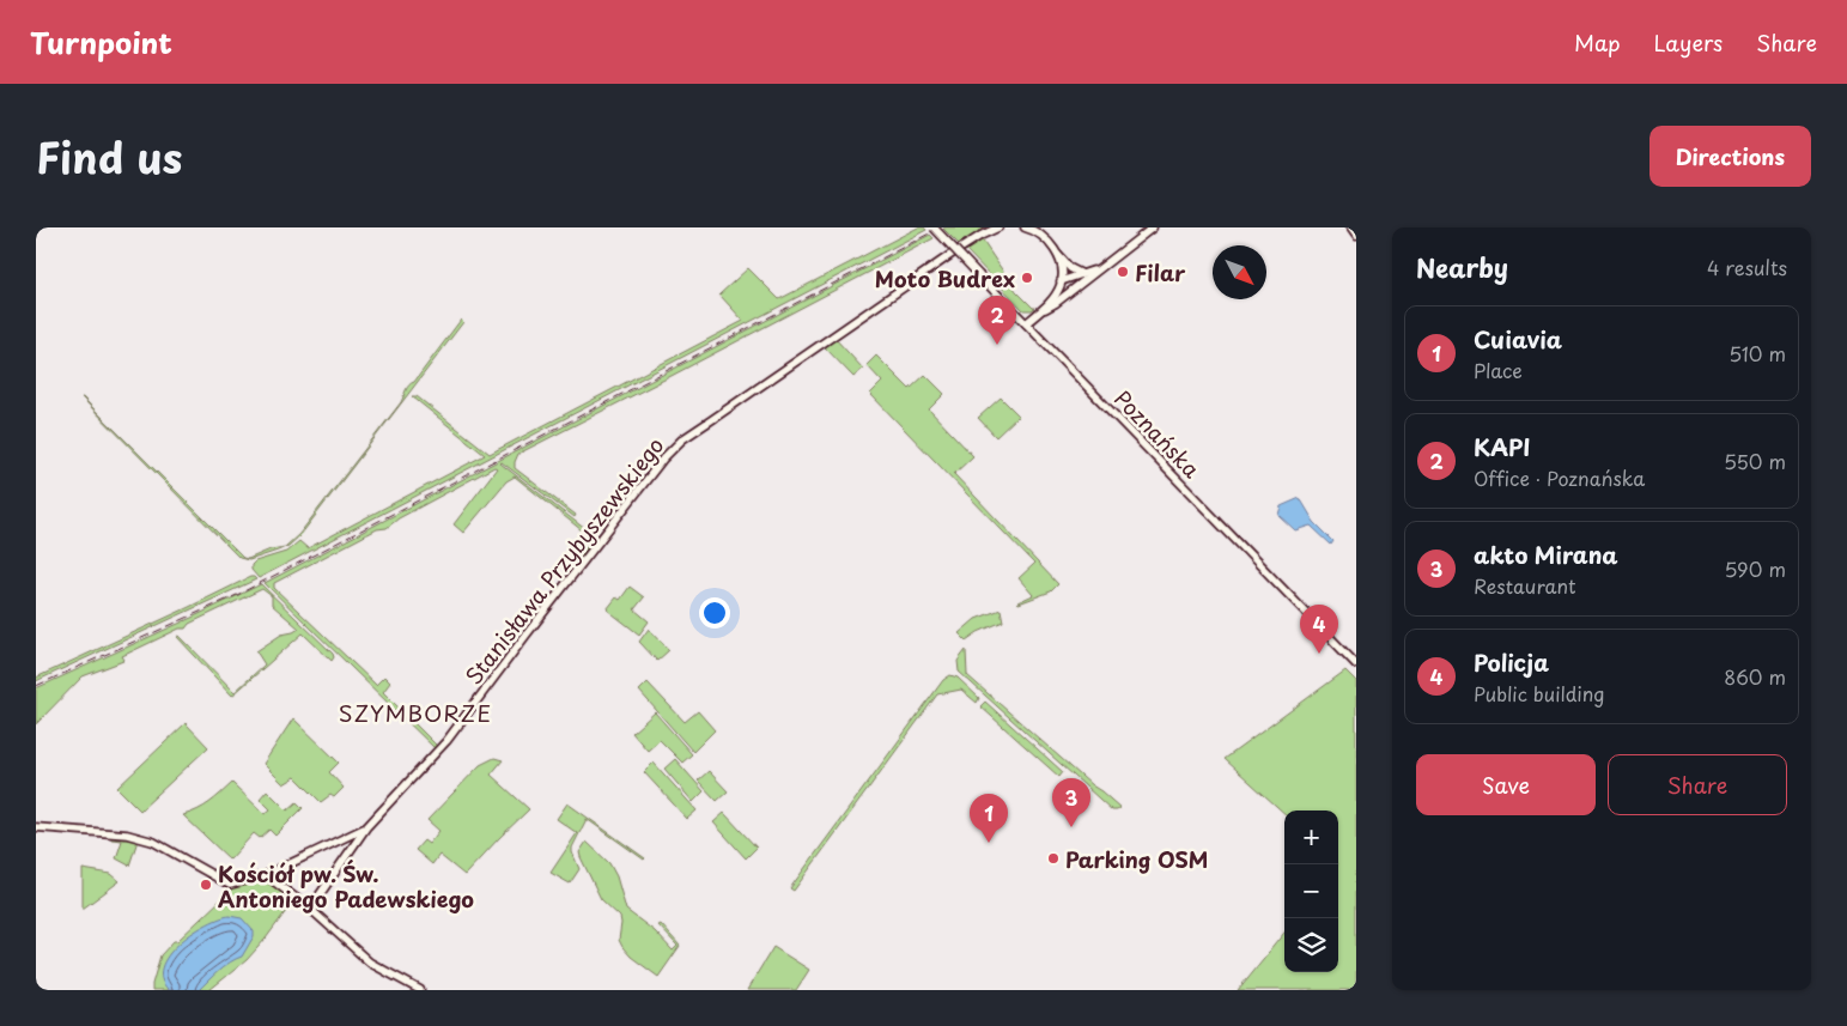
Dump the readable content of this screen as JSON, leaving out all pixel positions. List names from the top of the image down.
{
  "streets": {
    "street": ["Poznańska", "Stanisława Przybyszewskiego"]
  },
  "districts": ["SZYMBORZE"],
  "places": [
    "Filar",
    "Moto Budrex",
    "Parking OSM",
    "Kościół pw. Św. Antoniego Padewskiego"
  ],
  "north": "bottom right",
  "page": {
    "header": "Turnpoint",
    "nav": ["Map", "Layers", "Share"],
    "title": "Find us",
    "buttons": [
      "Directions",
      ["Save", "Share"]
    ],
    "heading": ["Nearby", "4 results"],
    "pins": [
      "2",
      "4",
      "3",
      "1"
    ],
    "list": [
      {
        "mark": "1",
        "name": "Cuiavia",
        "note": "Place",
        "value": "510 m"
      },
      {
        "mark": "2",
        "name": "KAPI",
        "note": "Office · Poznańska",
        "value": "550 m"
      },
      {
        "mark": "3",
        "name": "akto Mirana",
        "note": "Restaurant",
        "value": "590 m"
      },
      {
        "mark": "4",
        "name": "Policja",
        "note": "Public building",
        "value": "860 m"
      }
    ],
    "map_buttons": ["+", "−"]
  }
}
